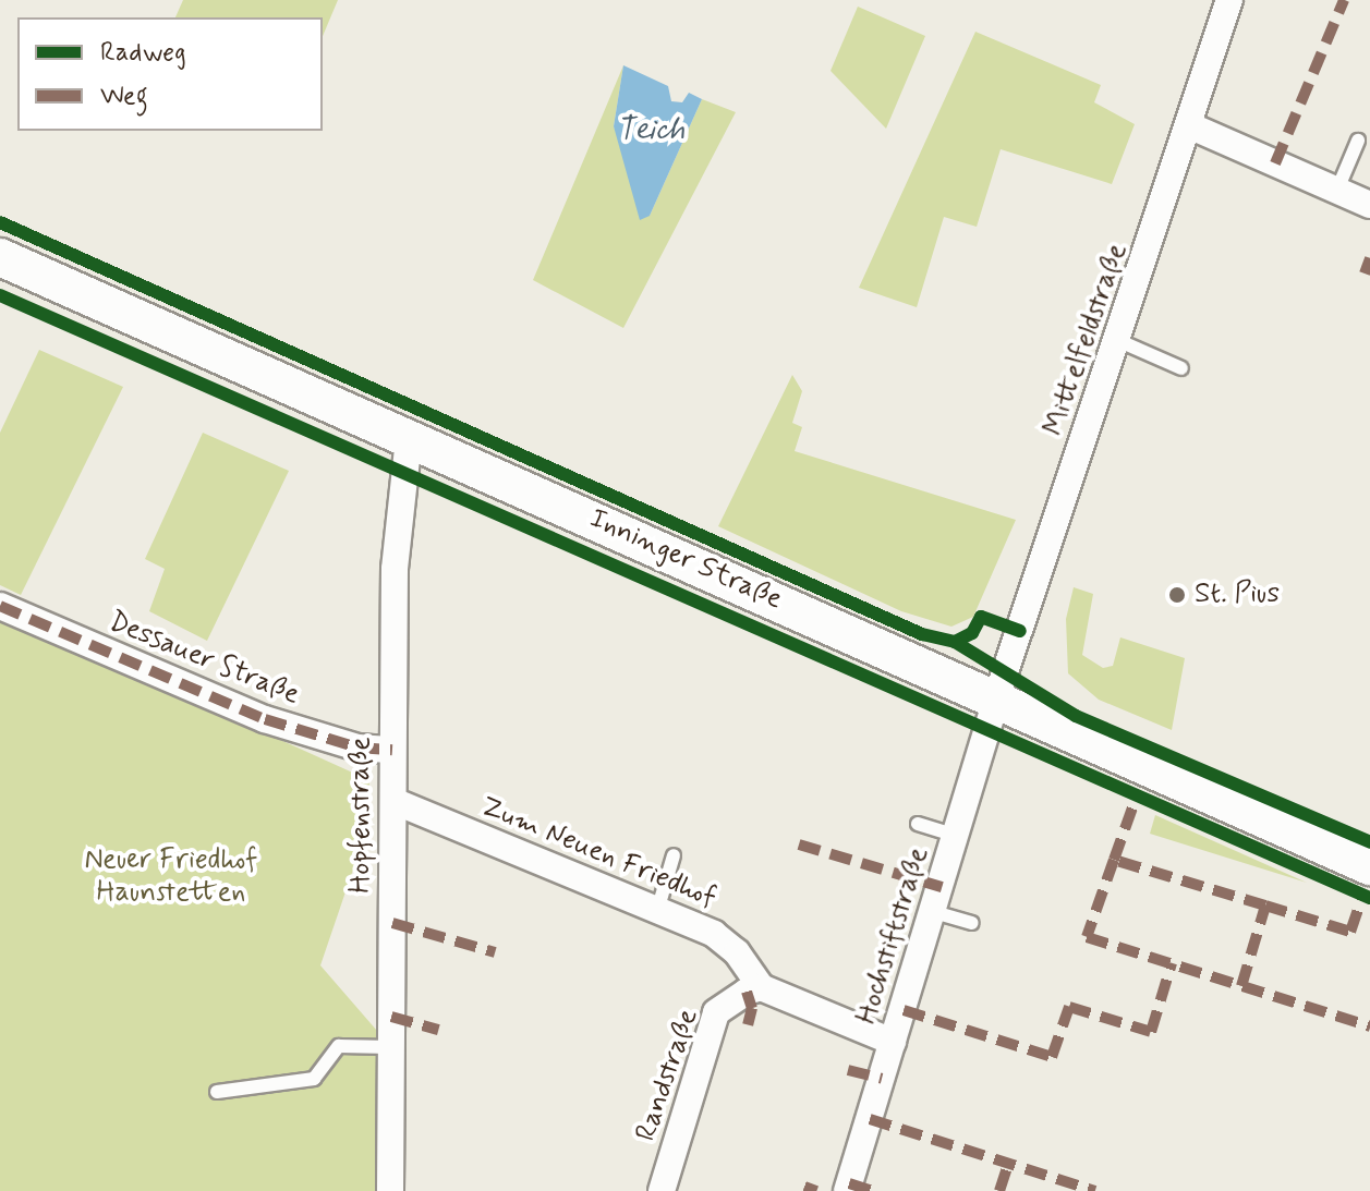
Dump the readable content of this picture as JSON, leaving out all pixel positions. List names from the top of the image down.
{
  "streets": {
    "main road": ["Inninger Straße"],
    "street": [
      "Mittelfeldstraße",
      "Dessauer Straße",
      "Hopfenstraße",
      "Zum Neuen Friedhof",
      "Hochstiftstraße",
      "Randstraße"
    ]
  },
  "crossings": [
    ["Mittelfeldstraße", "Inninger Straße"],
    ["Mittelfeldstraße", "Hochstiftstraße"],
    ["Inninger Straße", "Hopfenstraße"],
    ["Inninger Straße", "Hochstiftstraße"],
    ["Dessauer Straße", "Hopfenstraße"],
    ["Hopfenstraße", "Zum Neuen Friedhof"],
    ["Zum Neuen Friedhof", "Randstraße"]
  ],
  "water": ["Teich"],
  "parks": ["Neuer Friedhof Haunstetten"],
  "places": ["St. Pius"],
  "legend": ["Radweg", "Weg"]
}
